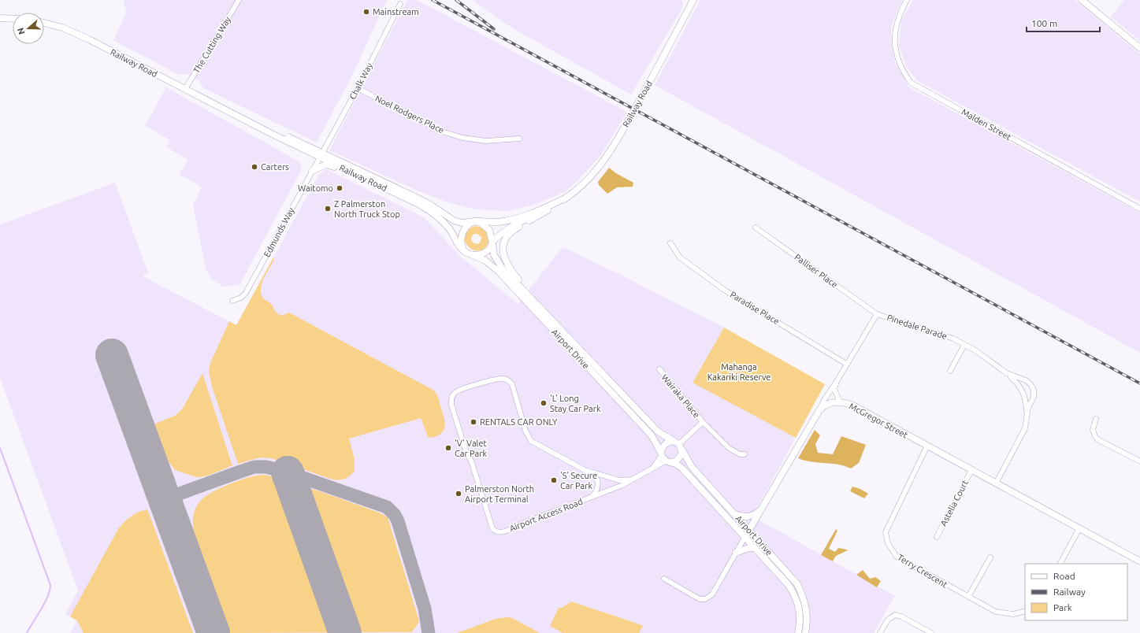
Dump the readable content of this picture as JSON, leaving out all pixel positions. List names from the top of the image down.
{
  "streets": {
    "main road": ["Railway Road", "Airport Drive", "McGregor Street"],
    "street": [
      "The Cutting Way",
      "Chalk Way",
      "Noel Rodgers Place",
      "Malden Street",
      "Edmunds Way",
      "Palliser Place",
      "Paradise Place",
      "Pinedale Parade",
      "Wairaka Place",
      "Astelia Court",
      "Airport Access Road",
      "Terry Crescent"
    ]
  },
  "crossings": [
    ["The Cutting Way", "Railway Road"],
    ["Railway Road", "Chalk Way"],
    ["Railway Road", "Edmunds Way"],
    ["Railway Road", "Airport Drive"],
    ["Chalk Way", "Noel Rodgers Place"],
    ["Chalk Way", "Edmunds Way"],
    ["Palliser Place", "Pinedale Parade"],
    ["Paradise Place", "Pinedale Parade"],
    ["Pinedale Parade", "McGregor Street"],
    ["Airport Drive", "Wairaka Place"],
    ["Airport Drive", "Airport Access Road"],
    ["Wairaka Place", "Airport Access Road"],
    ["McGregor Street", "Astelia Court"],
    ["McGregor Street", "Terry Crescent"]
  ],
  "parks": ["Mahanga Kakariki Reserve"],
  "places": [
    "Mainstream",
    "Carters",
    "Waitomo",
    "Z Palmerston North Truck Stop",
    "'L' Long Stay Car Park",
    "RENTALS CAR ONLY",
    "'V' Valet Car Park",
    "'S' Secure Car Park",
    "Palmerston North Airport Terminal"
  ],
  "legend": ["Road", "Railway", "Park"],
  "scale_bar": "100 m",
  "north": "left"
}
